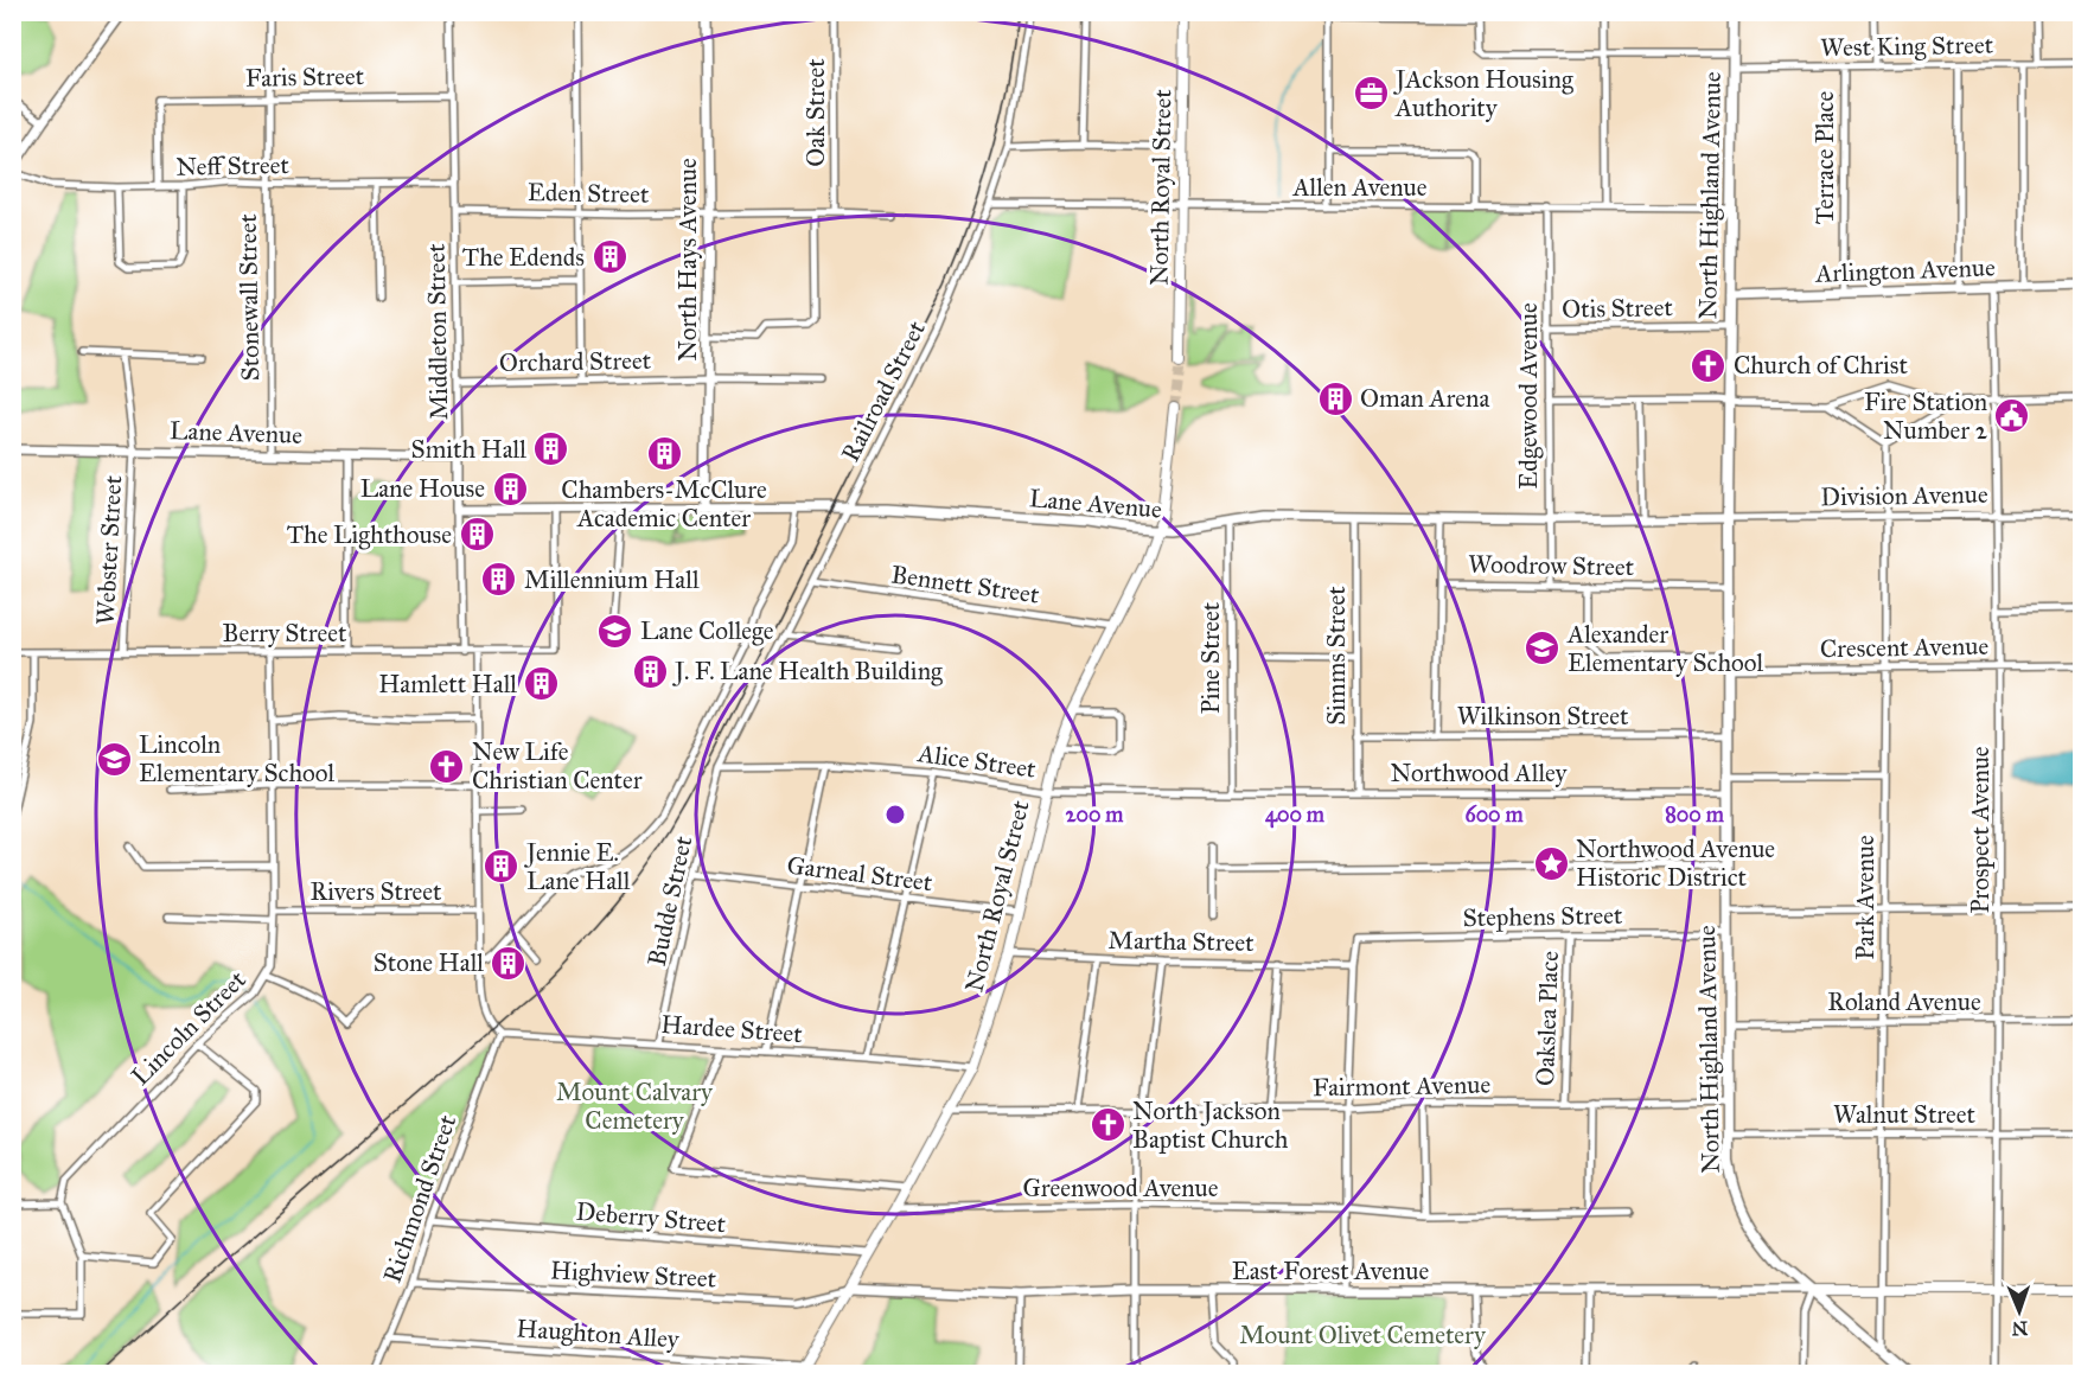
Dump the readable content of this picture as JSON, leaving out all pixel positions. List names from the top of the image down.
{
  "streets": {
    "main road": ["North Royal Street", "North Highland Avenue"],
    "street": [
      "West King Street",
      "Faris Street",
      "Oak Street",
      "Terrace Place",
      "Neff Street",
      "Allen Avenue",
      "Eden Street",
      "North Hays Avenue",
      "Arlington Avenue",
      "Stonewall Street",
      "Otis Street",
      "Middleton Street",
      "Orchard Street",
      "Railroad Street",
      "Edgewood Avenue",
      "Lane Avenue",
      "Division Avenue",
      "Webster Street",
      "Woodrow Street",
      "Bennett Street",
      "Berry Street",
      "Crescent Avenue",
      "Simms Street",
      "Pine Street",
      "Wilkinson Street",
      "Alice Street",
      "Northwood Alley",
      "Prospect Avenue",
      "Garneal Street",
      "Rivers Street",
      "Park Avenue",
      "Budde Street",
      "Stephens Street",
      "Martha Street",
      "Roland Avenue",
      "Oakslea Place",
      "Lincoln Street",
      "Hardee Street",
      "Fairmont Avenue",
      "Walnut Street",
      "Greenwood Avenue",
      "Richmond Street",
      "Deberry Street",
      "East Forest Avenue",
      "Highview Street",
      "Haughton Alley"
    ]
  },
  "crossings": [
    ["West King Street", "Terrace Place"],
    ["West King Street", "North Highland Avenue"],
    ["Faris Street", "Neff Street"],
    ["Faris Street", "Stonewall Street"],
    ["Faris Street", "Middleton Street"],
    ["Oak Street", "Eden Street"],
    ["Terrace Place", "Arlington Avenue"],
    ["Neff Street", "Stonewall Street"],
    ["Neff Street", "Middleton Street"],
    ["North Royal Street", "Allen Avenue"],
    ["North Royal Street", "Lane Avenue"],
    ["North Royal Street", "Bennett Street"],
    ["North Royal Street", "Alice Street"],
    ["North Royal Street", "Garneal Street"],
    ["North Royal Street", "Martha Street"],
    ["North Royal Street", "Hardee Street"],
    ["North Royal Street", "Fairmont Avenue"],
    ["North Royal Street", "Greenwood Avenue"],
    ["North Royal Street", "Deberry Street"],
    ["North Royal Street", "East Forest Avenue"],
    ["North Royal Street", "Highview Street"],
    ["North Royal Street", "Haughton Alley"],
    ["Allen Avenue", "North Highland Avenue"],
    ["Allen Avenue", "Railroad Street"],
    ["Allen Avenue", "Edgewood Avenue"],
    ["Eden Street", "North Hays Avenue"],
    ["Eden Street", "Middleton Street"],
    ["North Highland Avenue", "Arlington Avenue"],
    ["North Highland Avenue", "Otis Street"],
    ["North Highland Avenue", "Lane Avenue"],
    ["North Highland Avenue", "Division Avenue"],
    ["North Highland Avenue", "Woodrow Street"],
    ["North Highland Avenue", "Crescent Avenue"],
    ["North Highland Avenue", "Wilkinson Street"],
    ["North Highland Avenue", "Northwood Alley"],
    ["North Highland Avenue", "Park Avenue"],
    ["North Highland Avenue", "Stephens Street"],
    ["North Highland Avenue", "Roland Avenue"],
    ["North Highland Avenue", "Fairmont Avenue"],
    ["North Highland Avenue", "Walnut Street"],
    ["North Highland Avenue", "East Forest Avenue"],
    ["North Hays Avenue", "Orchard Street"],
    ["North Hays Avenue", "Lane Avenue"],
    ["Arlington Avenue", "Prospect Avenue"],
    ["Stonewall Street", "Lane Avenue"],
    ["Otis Street", "Edgewood Avenue"],
    ["Middleton Street", "Orchard Street"],
    ["Middleton Street", "Lane Avenue"],
    ["Middleton Street", "Berry Street"],
    ["Railroad Street", "Lane Avenue"],
    ["Railroad Street", "Bennett Street"],
    ["Railroad Street", "Alice Street"],
    ["Railroad Street", "Budde Street"],
    ["Edgewood Avenue", "Lane Avenue"],
    ["Edgewood Avenue", "Woodrow Street"],
    ["Lane Avenue", "Division Avenue"],
    ["Lane Avenue", "Webster Street"],
    ["Lane Avenue", "Woodrow Street"],
    ["Lane Avenue", "Berry Street"],
    ["Lane Avenue", "Simms Street"],
    ["Lane Avenue", "Pine Street"],
    ["Division Avenue", "Prospect Avenue"],
    ["Division Avenue", "Park Avenue"],
    ["Webster Street", "Berry Street"],
    ["Berry Street", "Lincoln Street"],
    ["Crescent Avenue", "Prospect Avenue"],
    ["Crescent Avenue", "Park Avenue"],
    ["Simms Street", "Wilkinson Street"],
    ["Simms Street", "Northwood Alley"],
    ["Pine Street", "Alice Street"],
    ["Pine Street", "Northwood Alley"],
    ["Alice Street", "Northwood Alley"],
    ["Alice Street", "Budde Street"],
    ["Prospect Avenue", "Roland Avenue"],
    ["Prospect Avenue", "Walnut Street"],
    ["Garneal Street", "Budde Street"],
    ["Rivers Street", "Lincoln Street"],
    ["Park Avenue", "Roland Avenue"],
    ["Park Avenue", "Walnut Street"],
    ["Budde Street", "Hardee Street"],
    ["Stephens Street", "Martha Street"],
    ["Stephens Street", "Oakslea Place"],
    ["Oakslea Place", "Fairmont Avenue"],
    ["Hardee Street", "Richmond Street"],
    ["Richmond Street", "Deberry Street"],
    ["Richmond Street", "Highview Street"],
    ["Richmond Street", "Haughton Alley"],
    ["East Forest Avenue", "Highview Street"]
  ],
  "parks": ["Mount Calvary Cemetery", "Mount Olivet Cemetery"],
  "places": {
    "office": ["JAckson Housing Authority"],
    "building": [
      "The Edends",
      "Oman Arena",
      "Smith Hall",
      "Chambers-McClure Academic Center",
      "Lane House",
      "The Lighthouse",
      "Millennium Hall",
      "J. F. Lane Health Building",
      "Hamlett Hall",
      "Jennie E. Lane Hall",
      "Stone Hall"
    ],
    "church": ["Church of Christ", "New Life Christian Center", "North Jackson Baptist Church"],
    "public building": ["Fire Station Number 2"],
    "school or university": ["Lane College", "Alexander Elementary School", "Lincoln Elementary School"],
    "place": ["Northwood Avenue Historic District"]
  },
  "north": "bottom",
  "rings": [
    "200 m",
    "400 m",
    "600 m",
    "800 m"
  ]
}
